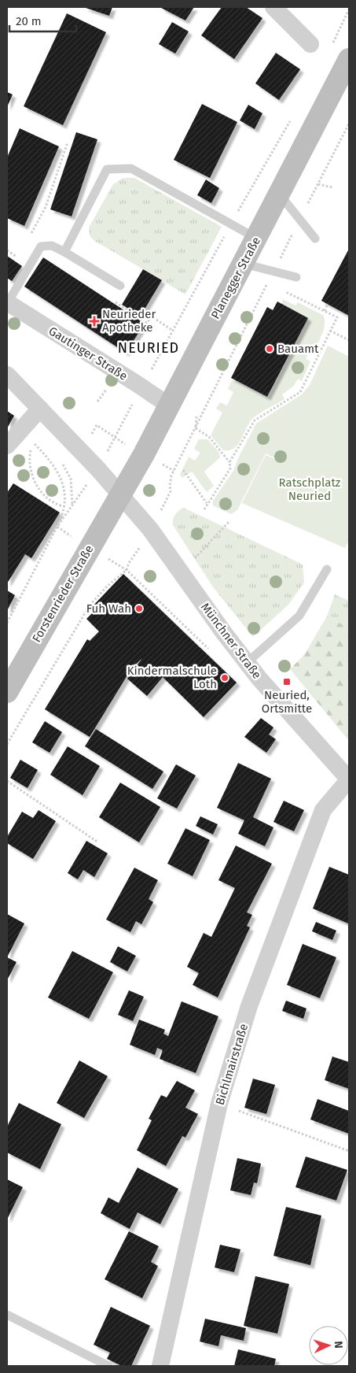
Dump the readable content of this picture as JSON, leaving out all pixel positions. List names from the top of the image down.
{
  "streets": {
    "main road": ["Planegger Straße", "Forstenrieder Straße"],
    "street": ["Gautinger Straße", "Münchner Straße", "Bichlmairstraße"]
  },
  "crossings": [
    ["Planegger Straße", "Gautinger Straße"],
    ["Planegger Straße", "Forstenrieder Straße"],
    ["Planegger Straße", "Münchner Straße"],
    ["Forstenrieder Straße", "Münchner Straße"],
    ["Münchner Straße", "Bichlmairstraße"]
  ],
  "districts": ["NEURIED"],
  "parks": ["Ratschplatz Neuried"],
  "places": {
    "health": ["Neurieder Apotheke"],
    "other": ["Bauamt", "Fuh Wah", "Kindermalschule Loth"],
    "transit": ["Neuried, Ortsmitte"]
  },
  "scale_bar": "20 m",
  "north": "right"
}
